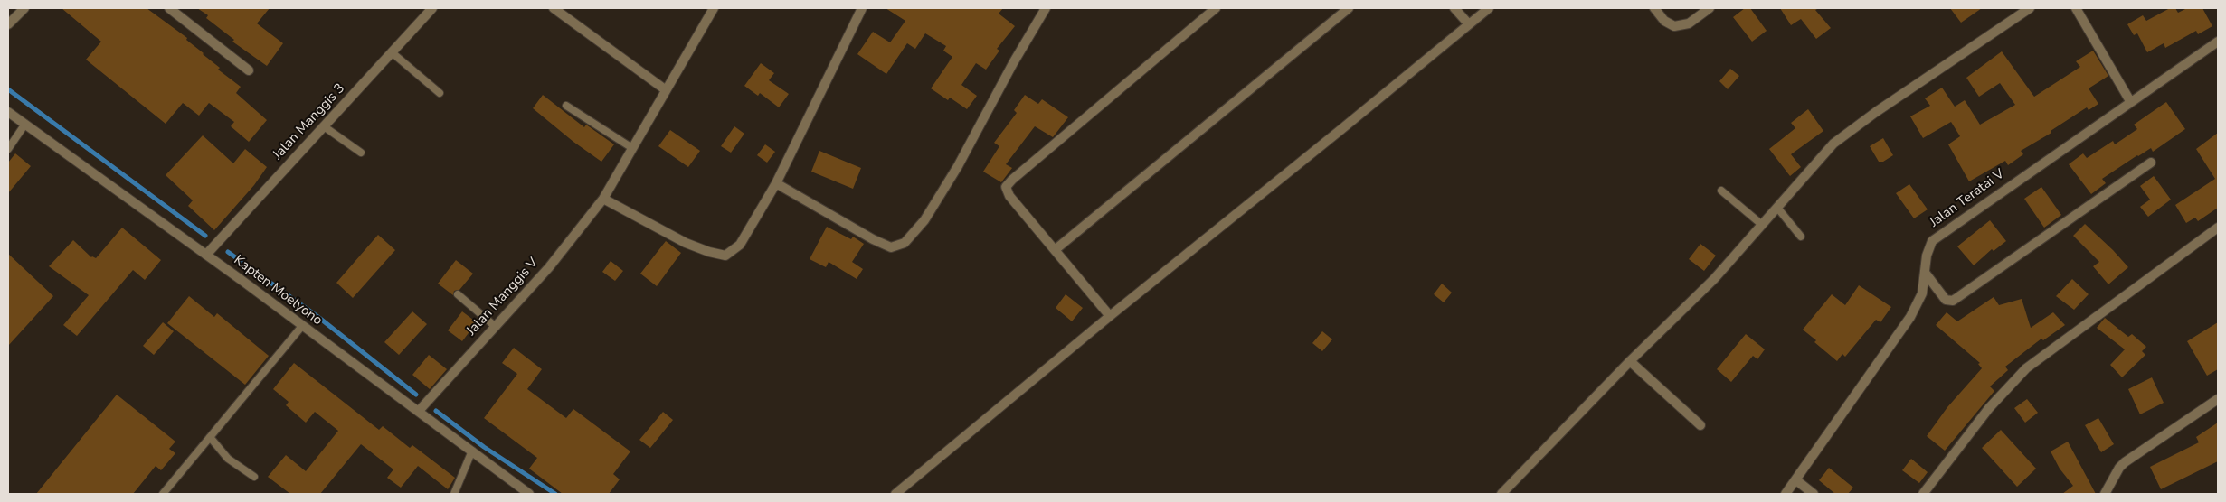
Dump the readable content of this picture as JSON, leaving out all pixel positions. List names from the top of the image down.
{
  "streets": {
    "street": [
      "Jalan Manggis 3",
      "Jalan Teratai V",
      "Kapten Moelyono",
      "Jalan Manggis V"
    ]
  },
  "crossings": [
    ["Jalan Manggis 3", "Kapten Moelyono"],
    ["Kapten Moelyono", "Jalan Manggis V"]
  ]
}
